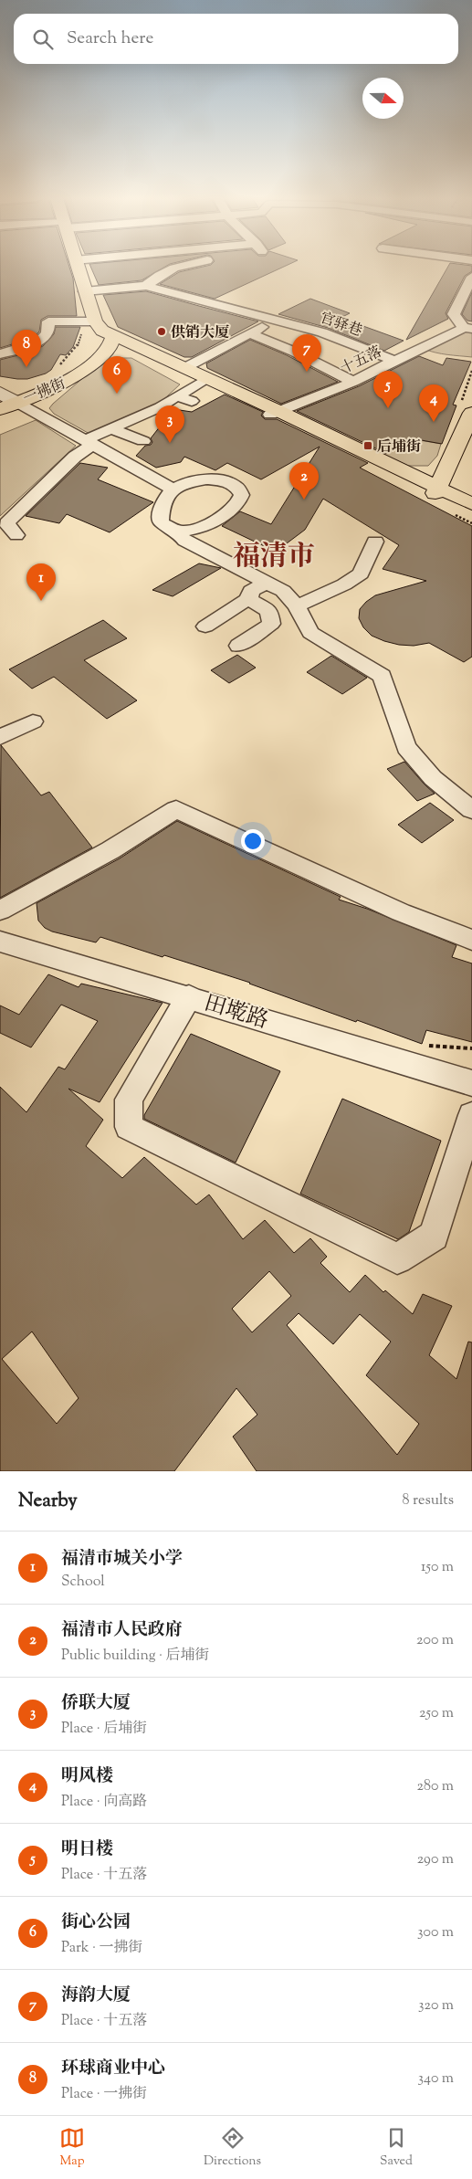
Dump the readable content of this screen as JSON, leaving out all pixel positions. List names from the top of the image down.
{
  "streets": {
    "main road": ["一拂街"],
    "street": ["官驿巷", "十五落", "田墘路"]
  },
  "crossings": [
    ["官驿巷", "十五落"]
  ],
  "districts": ["福清市"],
  "places": {
    "other": ["供销大厦"],
    "transit": ["后埔街"]
  },
  "north": "right",
  "page": {
    "search": "Search here",
    "pins": [
      "8",
      "7",
      "6",
      "5",
      "4",
      "3",
      "2",
      "1"
    ],
    "heading": ["Nearby", "8 results"],
    "list": [
      {
        "mark": "1",
        "name": "福清市城关小学",
        "note": "School",
        "value": "150 m"
      },
      {
        "mark": "2",
        "name": "福清市人民政府",
        "note": "Public building · 后埔街",
        "value": "200 m"
      },
      {
        "mark": "3",
        "name": "侨联大厦",
        "note": "Place · 后埔街",
        "value": "250 m"
      },
      {
        "mark": "4",
        "name": "明风楼",
        "note": "Place · 向高路",
        "value": "280 m"
      },
      {
        "mark": "5",
        "name": "明日楼",
        "note": "Place · 十五落",
        "value": "290 m"
      },
      {
        "mark": "6",
        "name": "街心公园",
        "note": "Park · 一拂街",
        "value": "300 m"
      },
      {
        "mark": "7",
        "name": "海韵大厦",
        "note": "Place · 十五落",
        "value": "320 m"
      },
      {
        "mark": "8",
        "name": "环球商业中心",
        "note": "Place · 一拂街",
        "value": "340 m"
      }
    ],
    "nav": ["Map", "Directions", "Saved"]
  }
}
